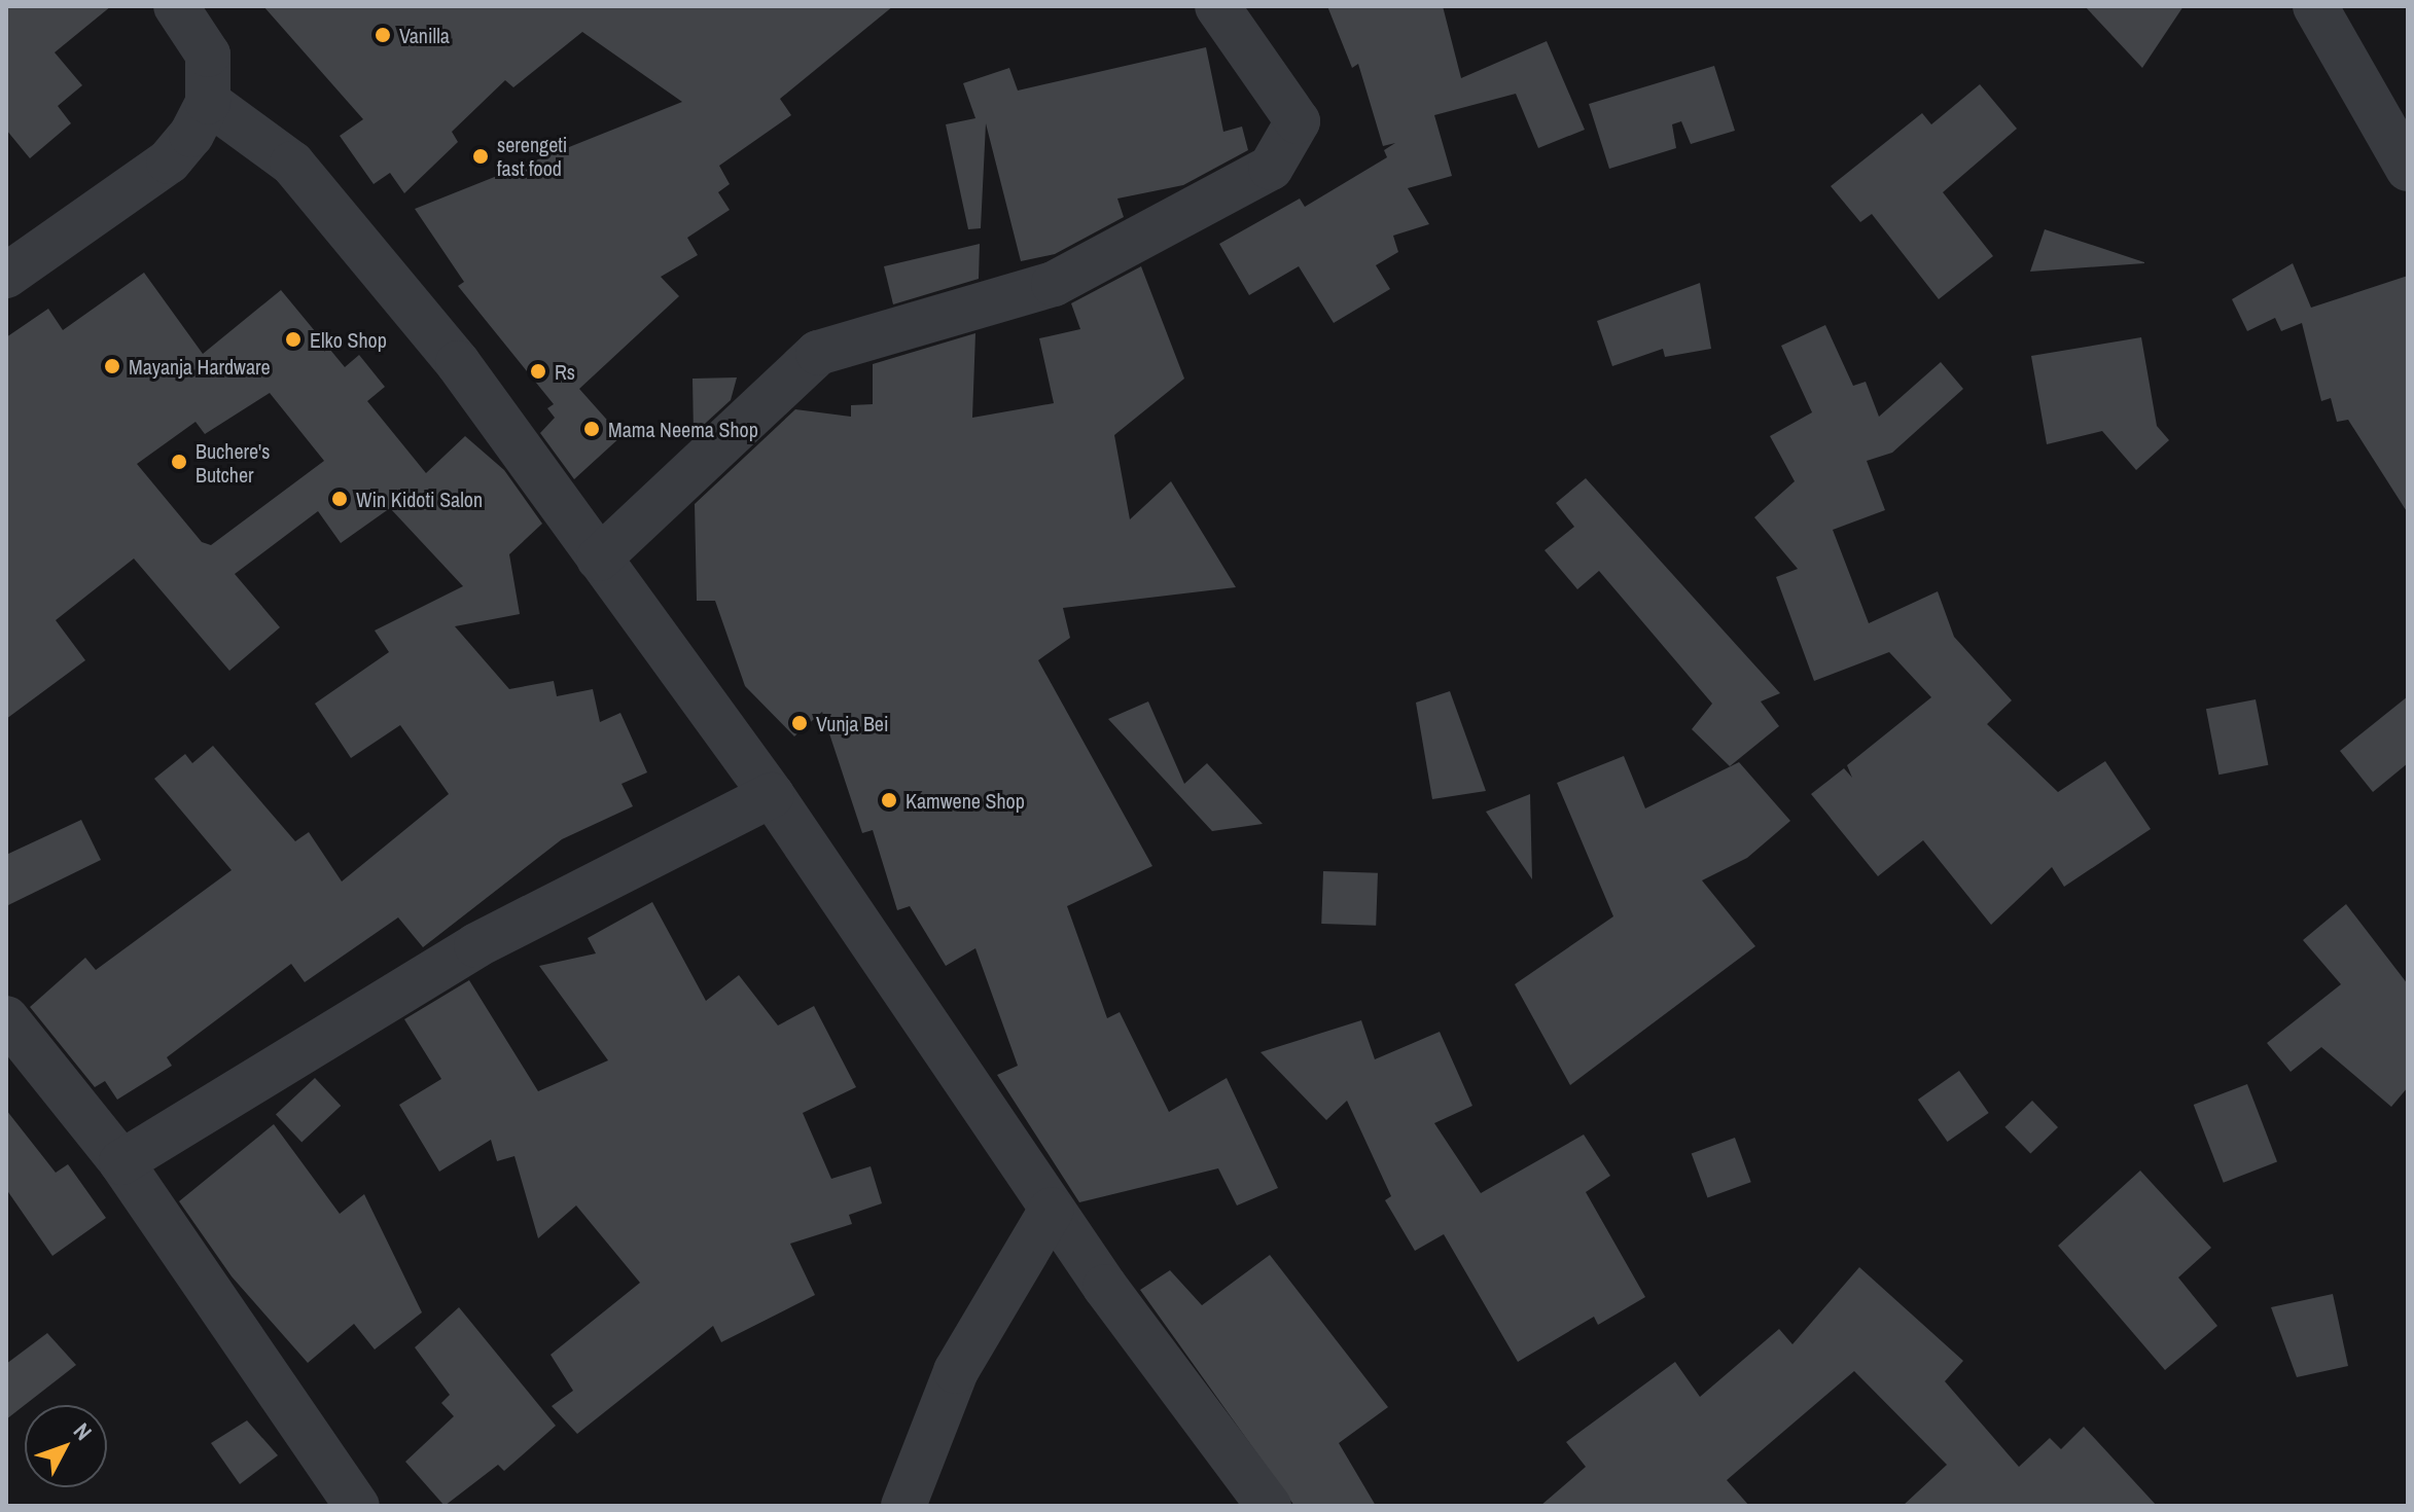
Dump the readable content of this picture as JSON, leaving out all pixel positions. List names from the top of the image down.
{
  "places": [
    "Vanilla",
    "serengeti fast food",
    "Elko Shop",
    "Mayanja Hardware",
    "Rs",
    "Mama Neema Shop",
    "Buchere's Butcher",
    "Win Kidoti Salon",
    "Vunja Bei",
    "Kamwene Shop"
  ],
  "north": "top right"
}
